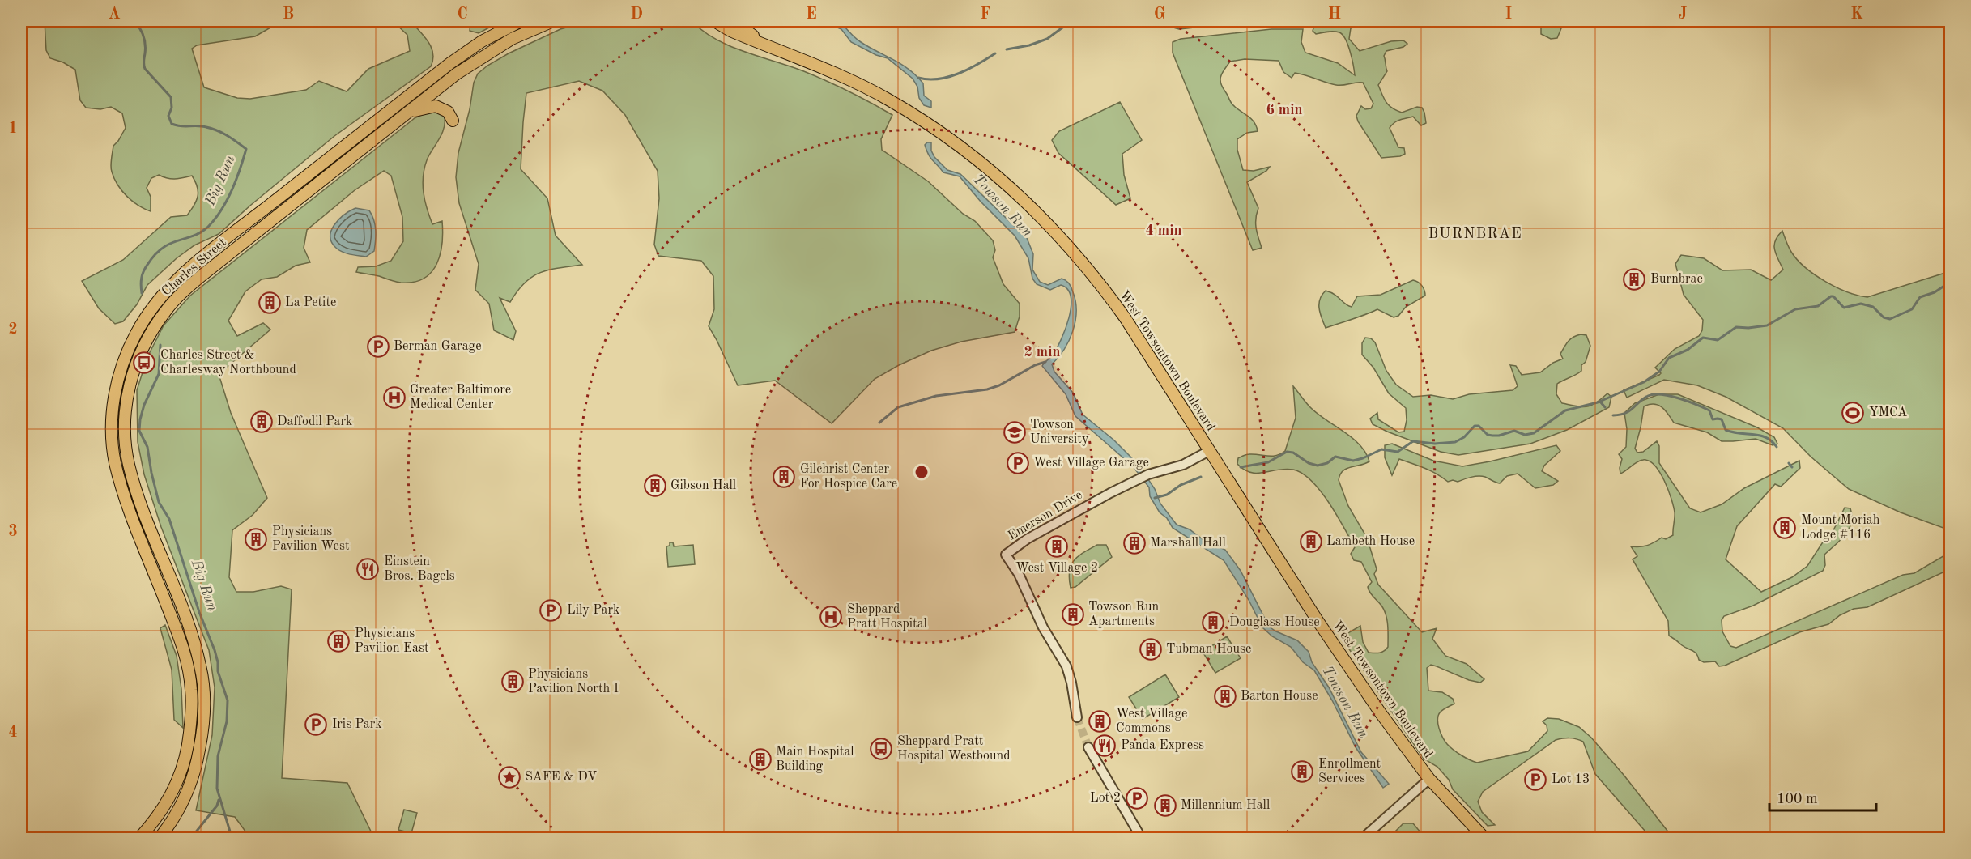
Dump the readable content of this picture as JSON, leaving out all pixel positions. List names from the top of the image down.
{
  "streets": {
    "main road": ["Charles Street", "West Towsontown Boulevard"],
    "street": ["Emerson Drive"]
  },
  "crossings": [
    ["West Towsontown Boulevard", "Emerson Drive"]
  ],
  "districts": ["BURNBRAE"],
  "water": ["Big Run", "Towson Run"],
  "places": {
    "building": [
      "Burnbrae",
      "La Petite",
      "Daffodil Park",
      "Gilchrist Center For Hospice Care",
      "Gibson Hall",
      "Mount Moriah Lodge #116",
      "Physicians Pavilion West",
      "Lambeth House",
      "Marshall Hall",
      "West Village 2",
      "Towson Run Apartments",
      "Douglass House",
      "Physicians Pavilion East",
      "Tubman House",
      "Physicians Pavilion North I",
      "Barton House",
      "West Village Commons",
      "Main Hospital Building",
      "Enrollment Services",
      "Millennium Hall"
    ],
    "parking": [
      "Berman Garage",
      "West Village Garage",
      "Lily Park",
      "Iris Park",
      "Lot 13",
      "Lot 2"
    ],
    "bus stop": ["Charles Street & Charlesway Northbound", "Sheppard Pratt Hospital Westbound"],
    "hospital": ["Greater Baltimore Medical Center", "Sheppard Pratt Hospital"],
    "sports": ["YMCA"],
    "school or university": ["Towson University"],
    "restaurant": ["Einstein Bros. Bagels", "Panda Express"],
    "place": ["SAFE & DV"]
  },
  "scale_bar": "100 m",
  "grid": {
    "columns": [
      "A",
      "B",
      "C",
      "D",
      "E",
      "F",
      "G",
      "H",
      "I",
      "J",
      "K"
    ],
    "rows": [
      "1",
      "2",
      "3",
      "4"
    ]
  },
  "rings": ["6 min", "4 min", "2 min"]
}
